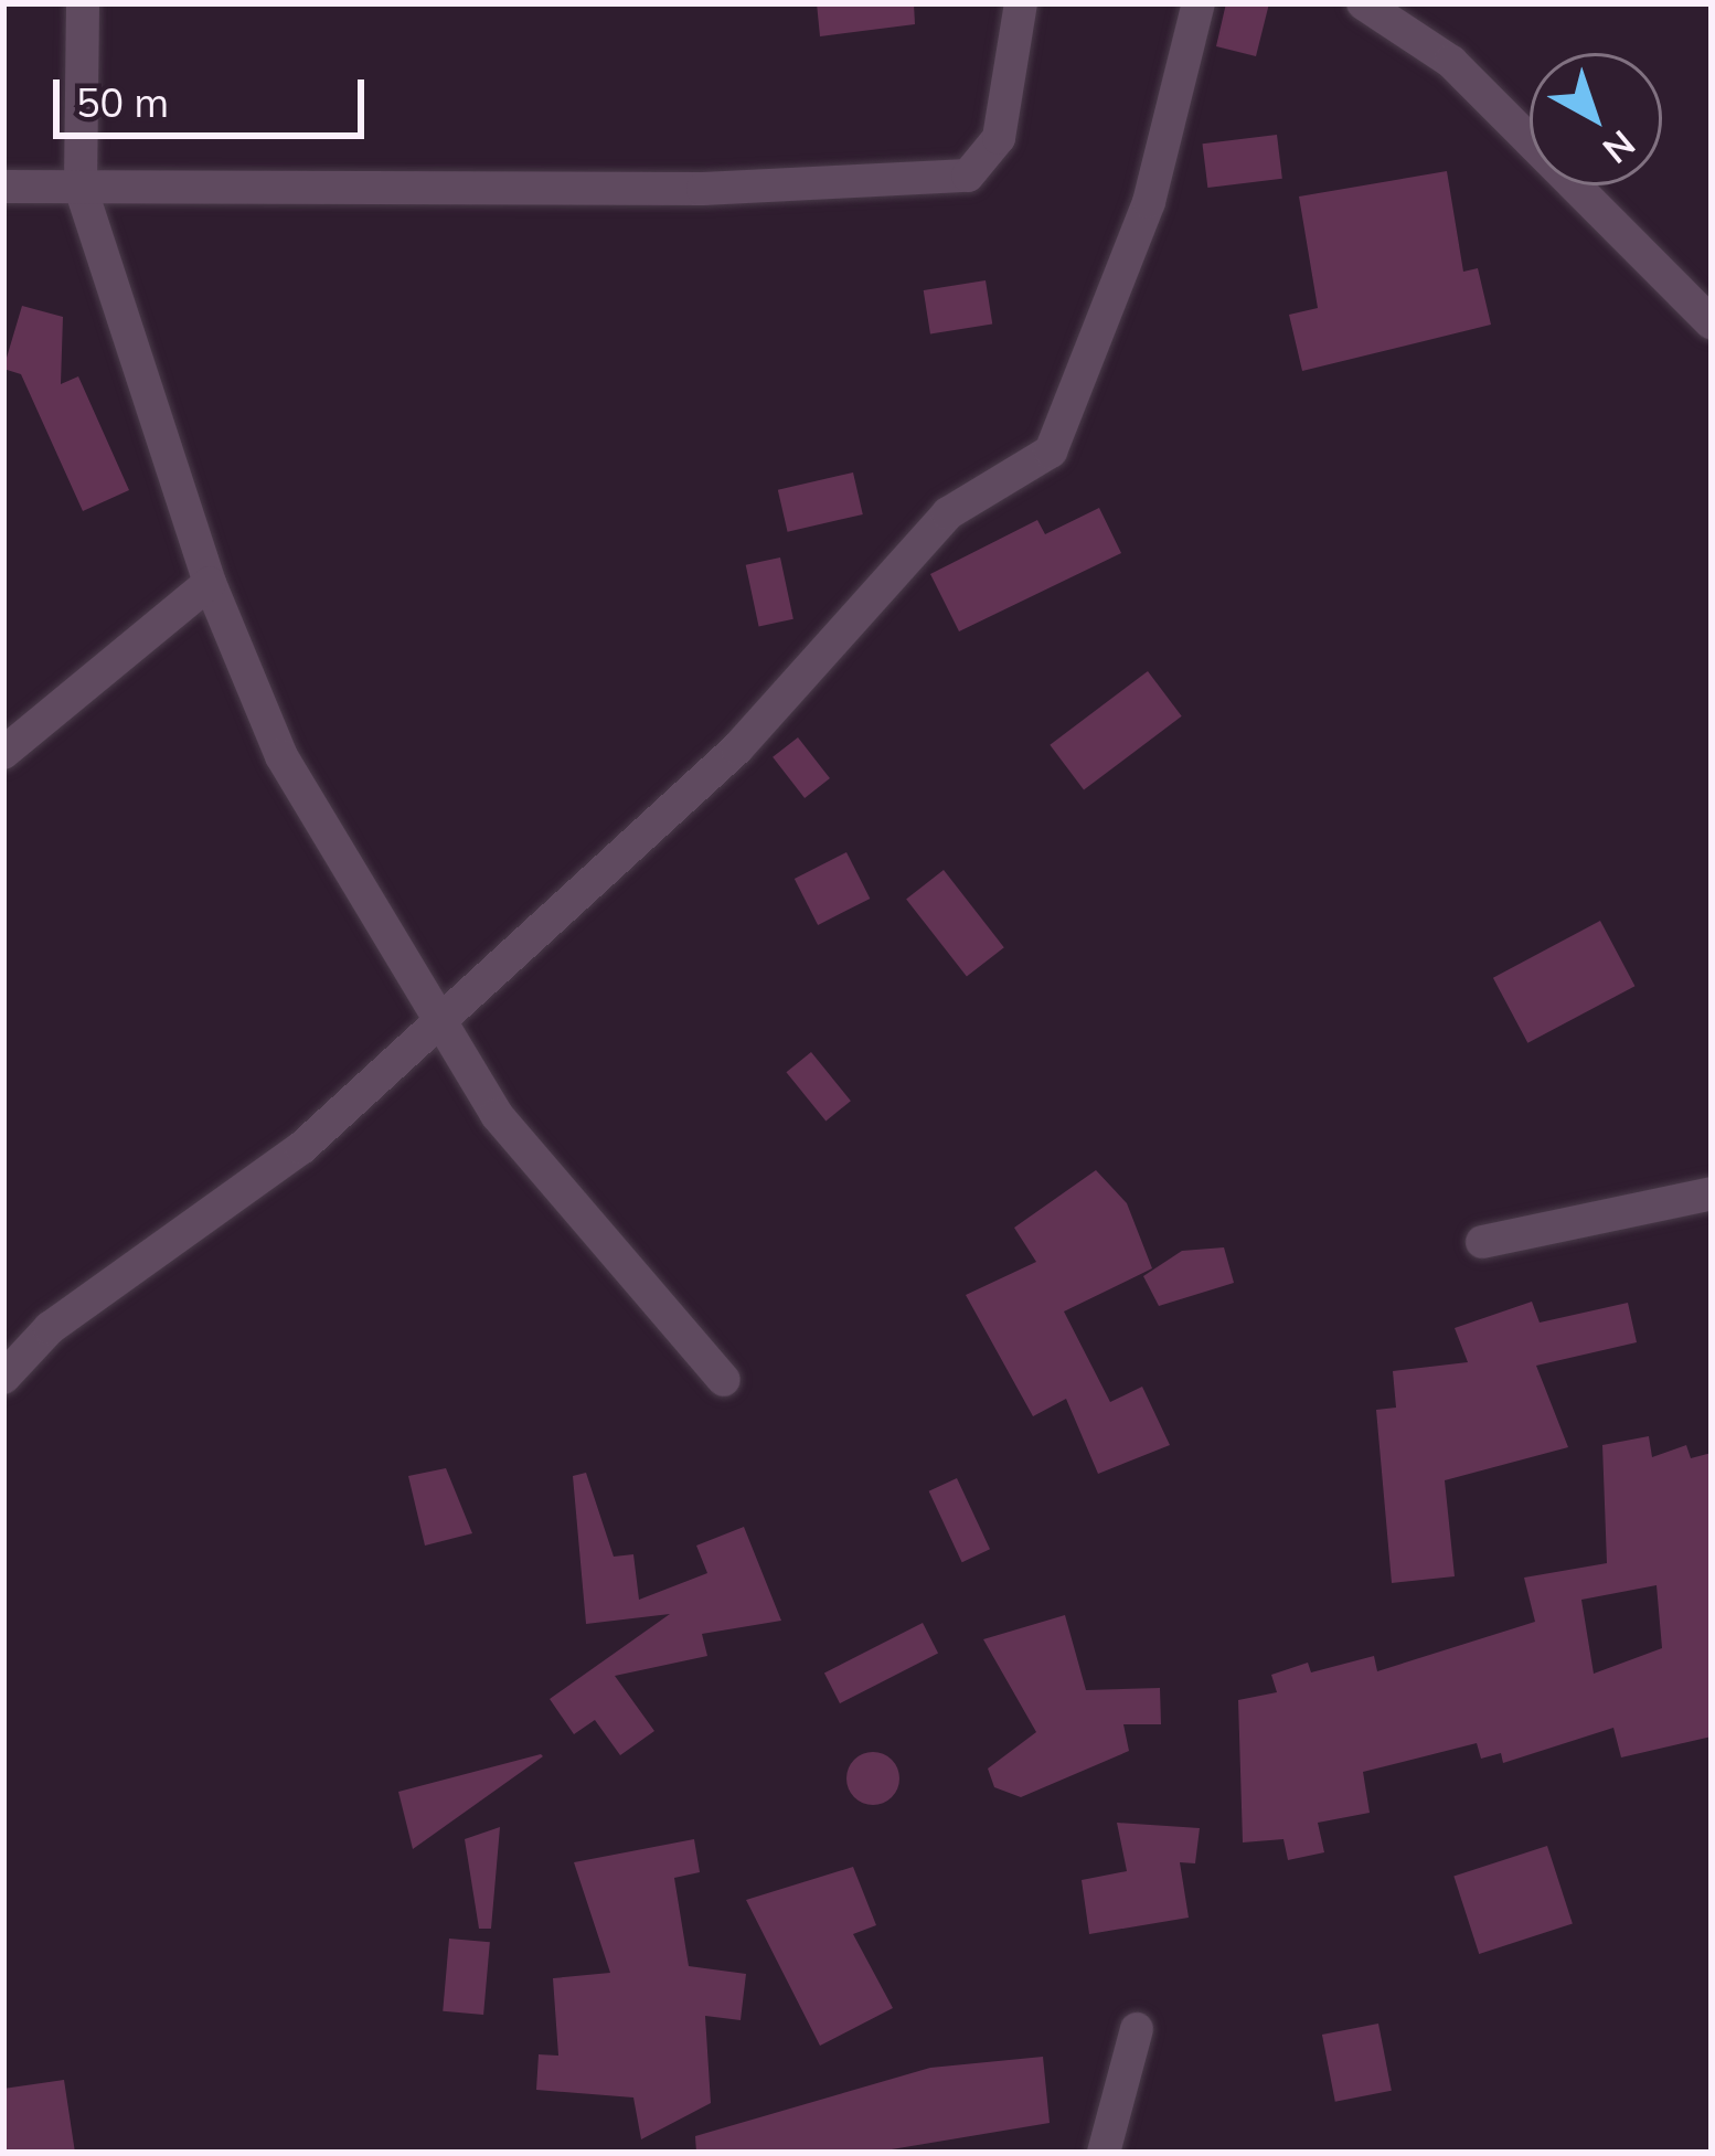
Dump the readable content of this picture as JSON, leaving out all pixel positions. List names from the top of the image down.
{
  "scale_bar": "50 m",
  "north": "bottom right"
}
